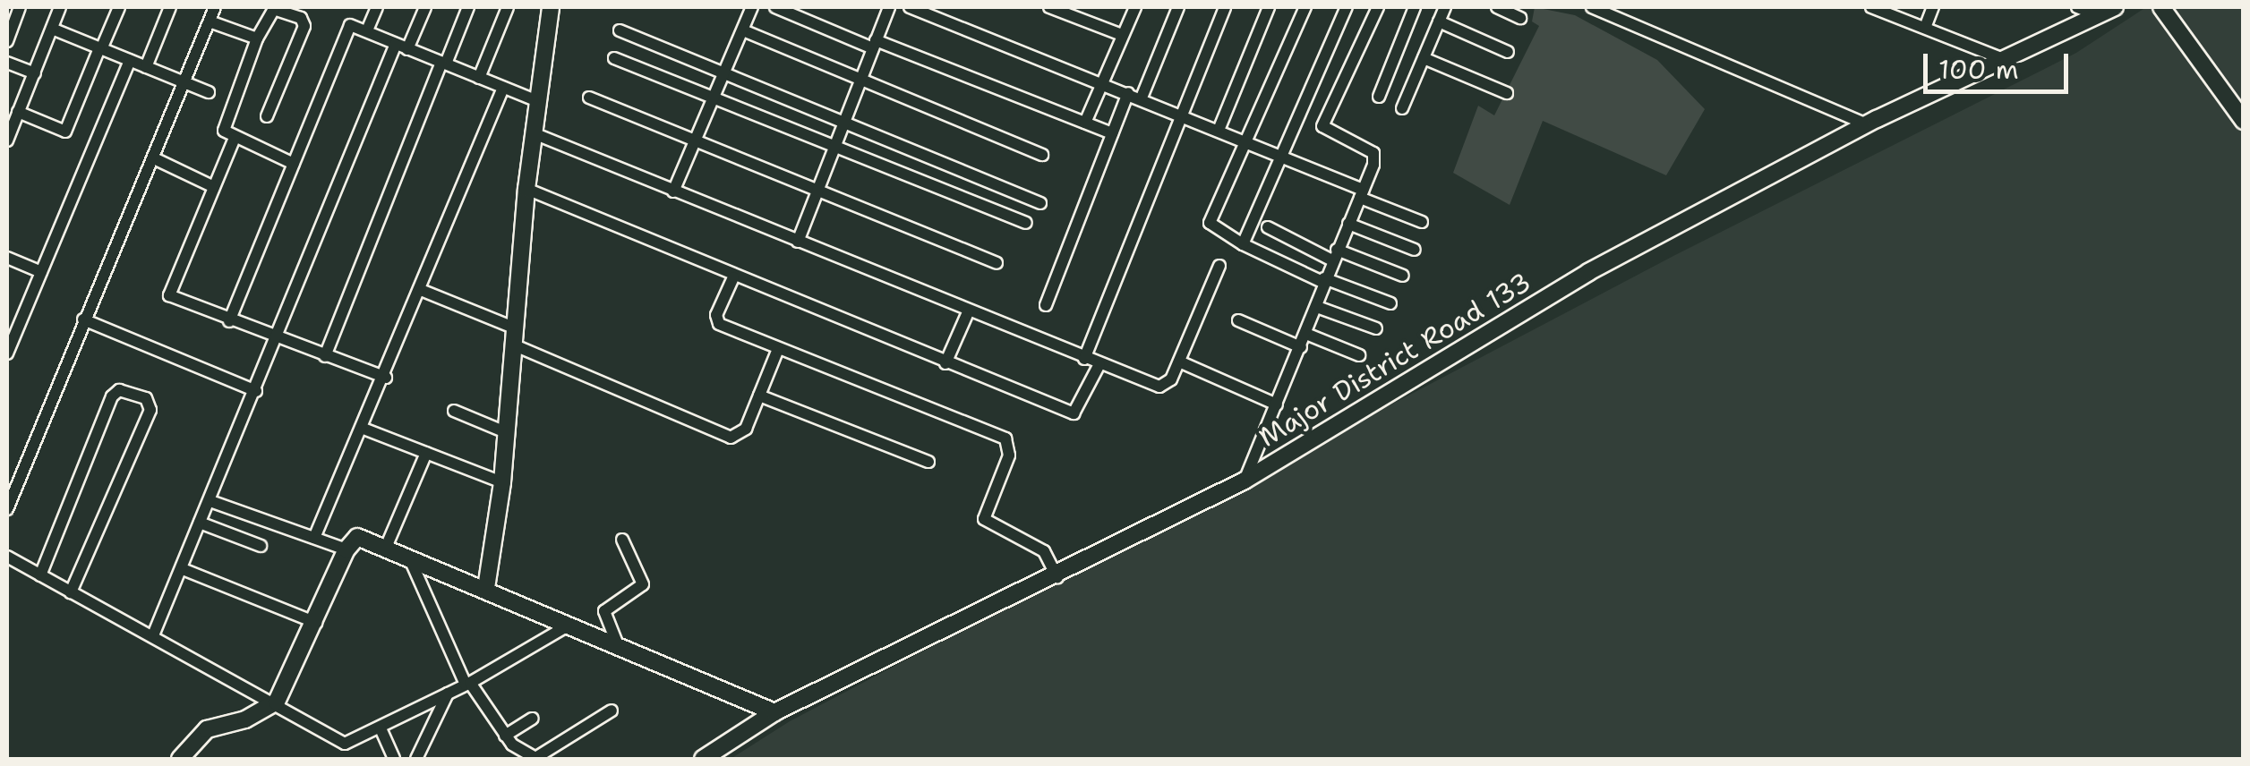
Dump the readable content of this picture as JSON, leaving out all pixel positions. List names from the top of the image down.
{
  "streets": {
    "main road": ["Major District Road 133"]
  },
  "scale_bar": "100 m"
}
